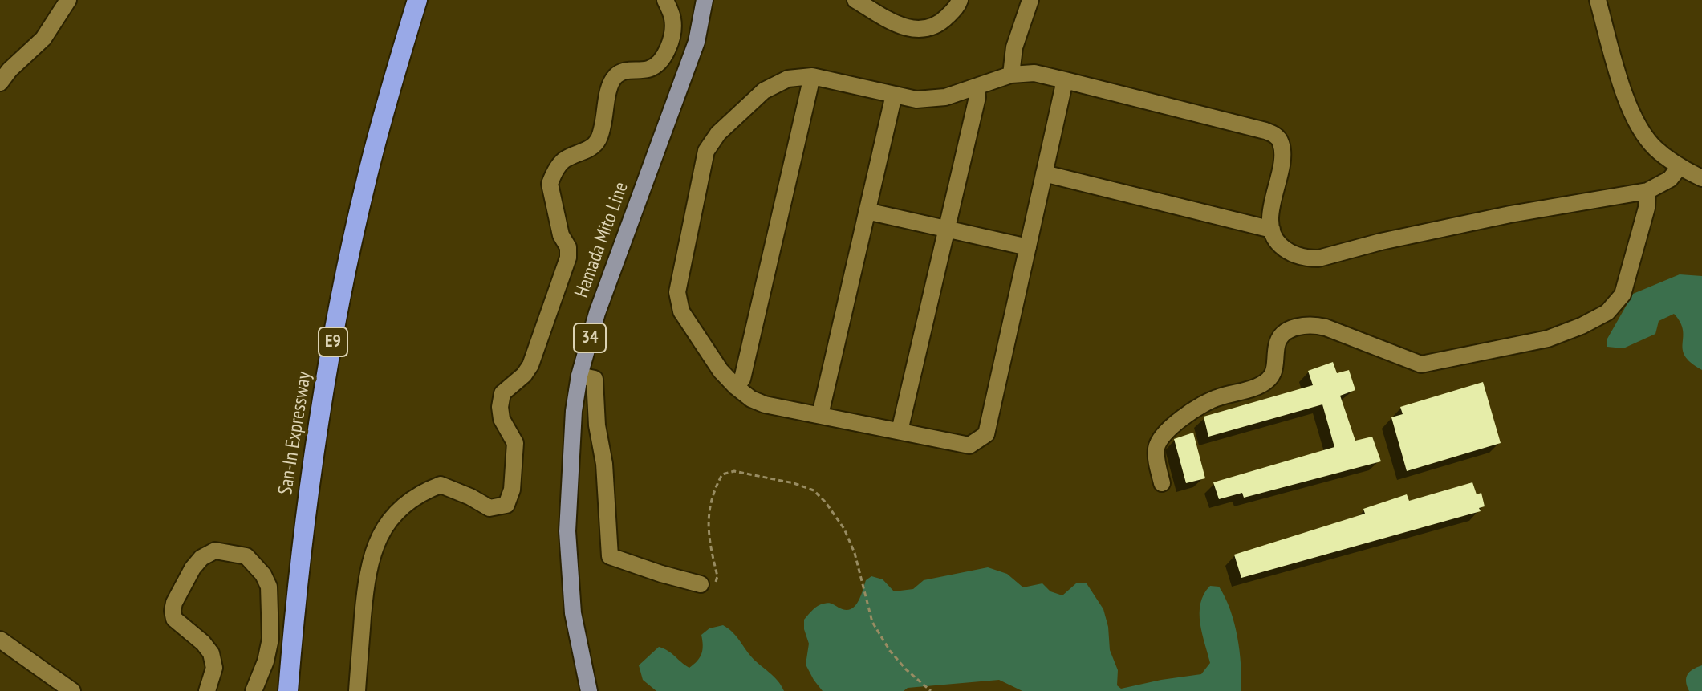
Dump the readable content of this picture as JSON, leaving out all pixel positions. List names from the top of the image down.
{
  "streets": {
    "highway": ["E9", "San-In Expressway"],
    "main road": ["Hamada Mito Line", "34"]
  }
}
